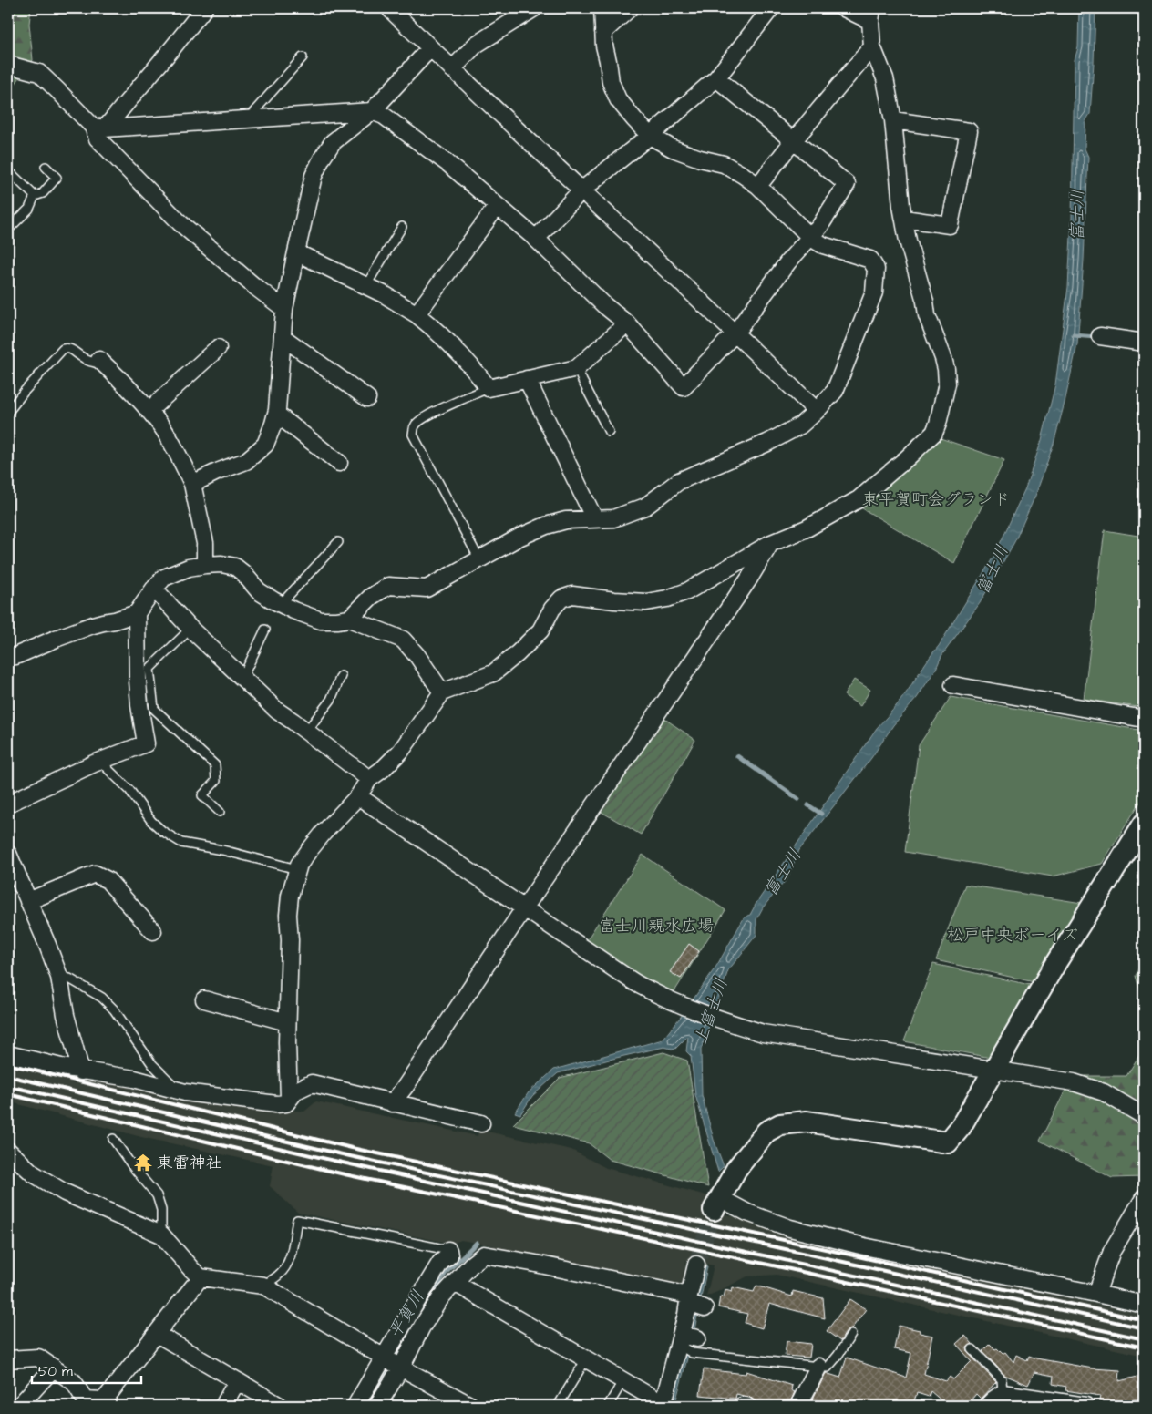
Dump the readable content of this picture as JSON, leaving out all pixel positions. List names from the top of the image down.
{
  "water": ["富士川", "上富士川", "平賀川"],
  "parks": ["東平賀町会グランド", "富士川親水広場", "松戸中央ボーイズ"],
  "places": {
    "temple": ["東雷神社"]
  },
  "scale_bar": "50 m"
}
